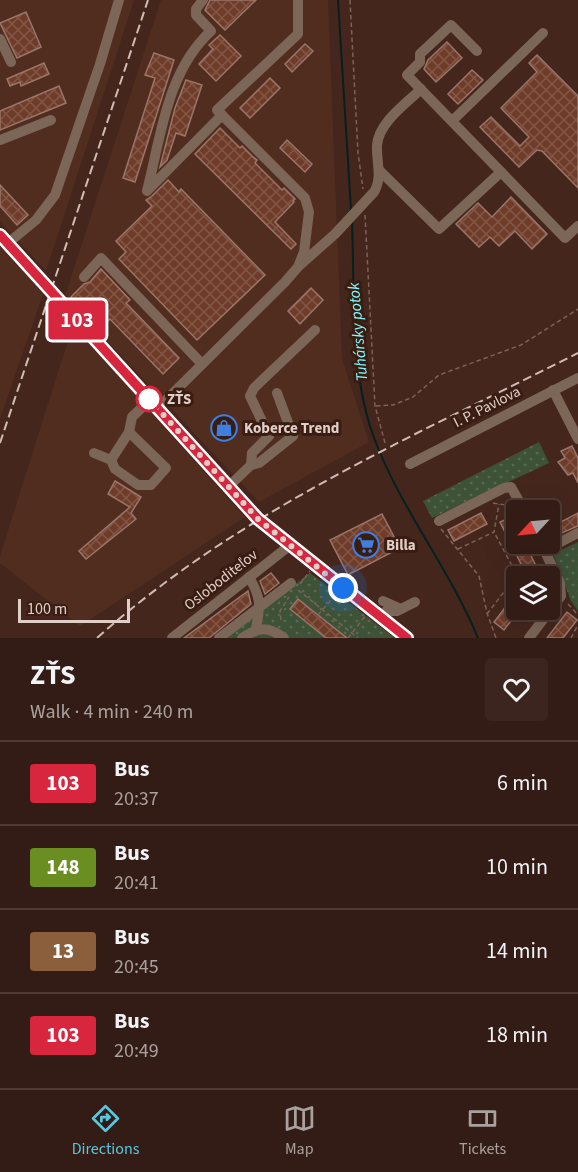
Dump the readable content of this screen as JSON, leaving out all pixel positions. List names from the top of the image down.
{
  "streets": {
    "street": ["I. P. Pavlova", "Osloboditeľov"]
  },
  "water": ["Tuhársky potok"],
  "places": {
    "other": ["ZŤS"],
    "shop": ["Koberce Trend"],
    "supermarket": ["Billa"]
  },
  "lines": ["bus line 103"],
  "scale_bar": "100 m",
  "north": "bottom left",
  "page": {
    "on_map": "103",
    "scale": "100 m",
    "heading": ["ZŤS", "Walk · 4 min · 240 m"],
    "list": [
      {
        "mark": "103",
        "name": "Bus",
        "note": "20:37",
        "value": "6 min"
      },
      {
        "mark": "148",
        "name": "Bus",
        "note": "20:41",
        "value": "10 min"
      },
      {
        "mark": "13",
        "name": "Bus",
        "note": "20:45",
        "value": "14 min"
      },
      {
        "mark": "103",
        "name": "Bus",
        "note": "20:49",
        "value": "18 min"
      }
    ],
    "tabs": ["Directions", "Map", "Tickets"]
  }
}
